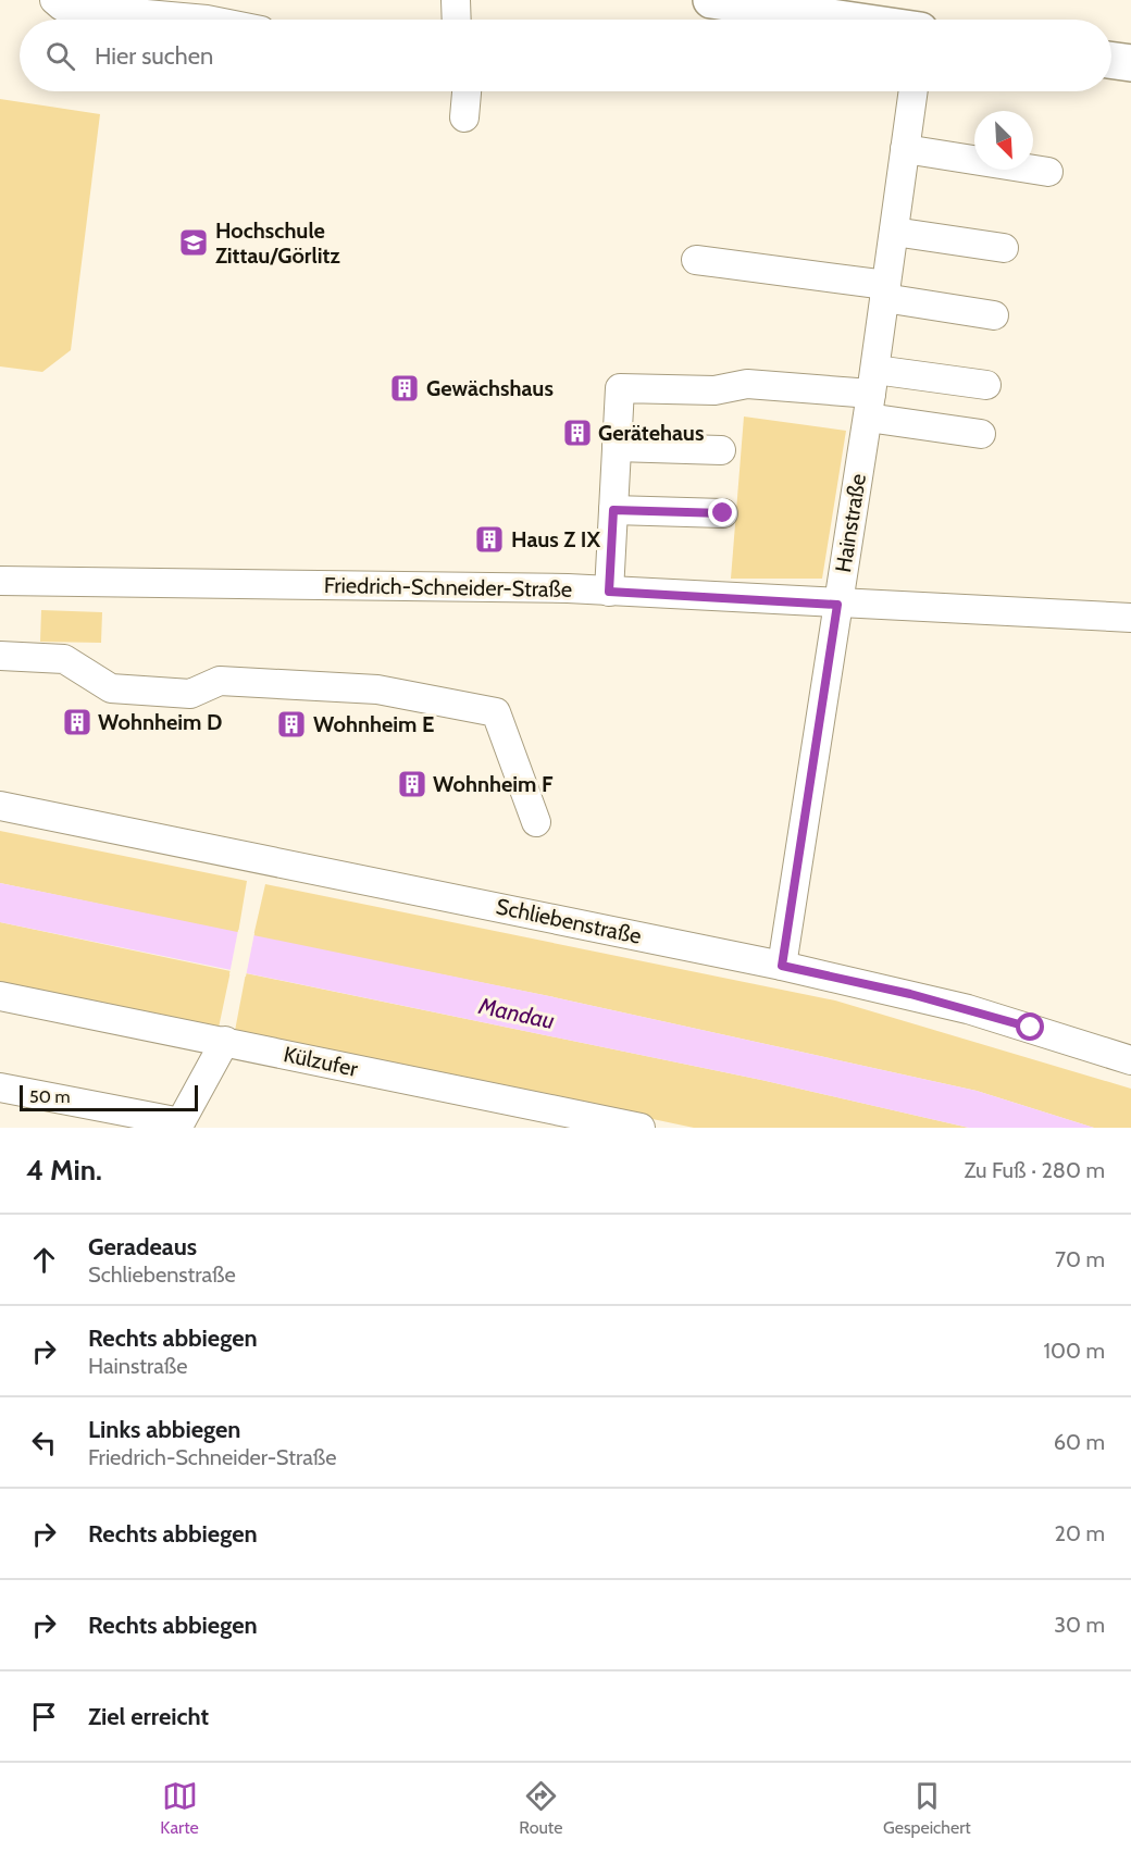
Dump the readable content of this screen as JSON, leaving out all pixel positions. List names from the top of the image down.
{
  "streets": {
    "street": [
      "Hainstraße",
      "Friedrich-Schneider-Straße",
      "Schliebenstraße",
      "Külzufer"
    ]
  },
  "crossings": [
    ["Hainstraße", "Friedrich-Schneider-Straße"],
    ["Hainstraße", "Schliebenstraße"]
  ],
  "water": ["Mandau"],
  "places": {
    "school or university": ["Hochschule Zittau/Görlitz"],
    "building": [
      "Gewächshaus",
      "Gerätehaus",
      "Haus Z IX",
      "Wohnheim D",
      "Wohnheim E",
      "Wohnheim F"
    ]
  },
  "scale_bar": "50 m",
  "north": "bottom right",
  "page": {
    "search": "Hier suchen",
    "scale": "50 m",
    "heading": ["4 Min.", "Zu Fuß · 280 m"],
    "list": [
      ["Geradeaus", "Schliebenstraße", "70 m"],
      ["Rechts abbiegen", "Hainstraße", "100 m"],
      ["Links abbiegen", "Friedrich-Schneider-Straße", "60 m"],
      ["Rechts abbiegen", "20 m"],
      ["Rechts abbiegen", "30 m"],
      "Ziel erreicht"
    ],
    "nav": ["Karte", "Route", "Gespeichert"]
  }
}
